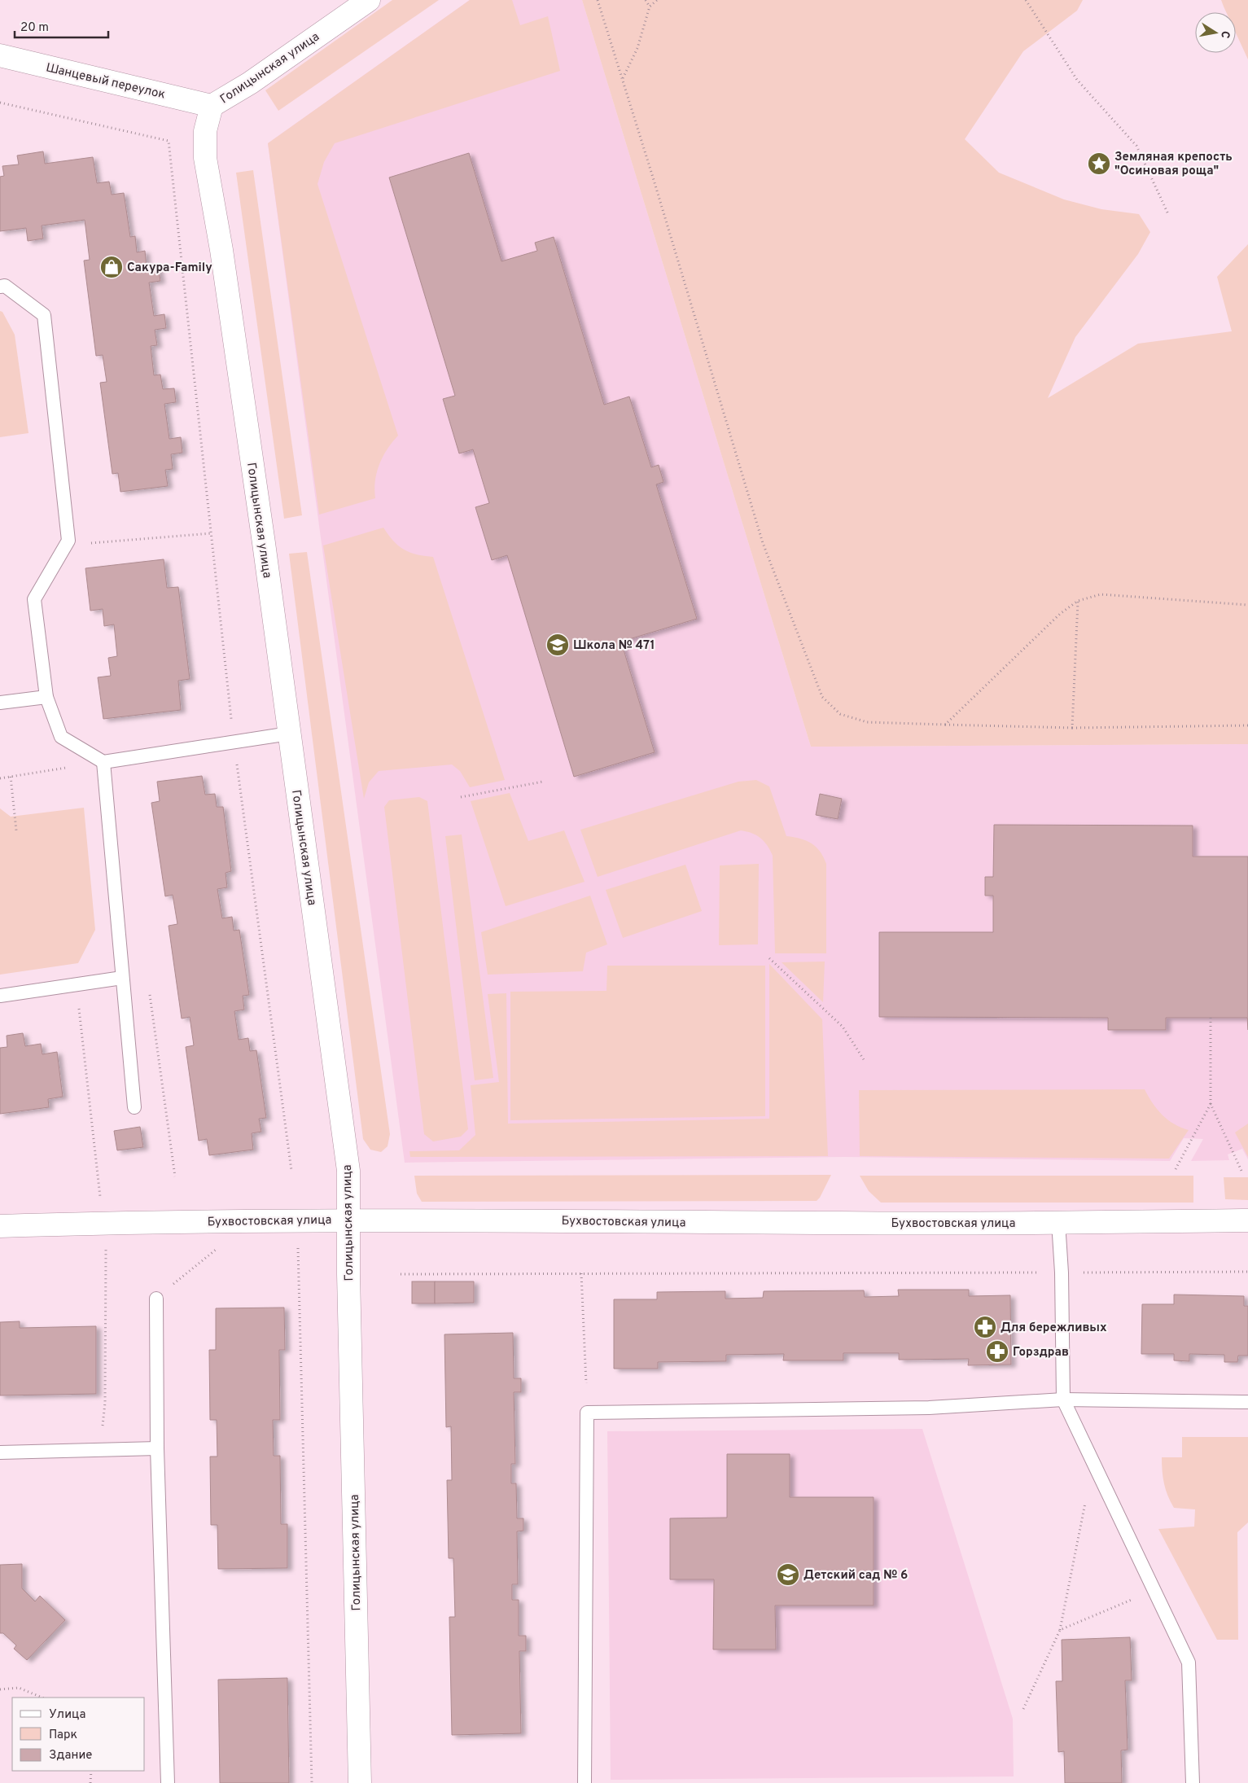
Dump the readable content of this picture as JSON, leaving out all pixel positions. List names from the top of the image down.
{
  "streets": {
    "street": ["Голицынская улица", "Шанцевый переулок", "Бухвостовская улица"]
  },
  "crossings": [
    ["Голицынская улица", "Шанцевый переулок"],
    ["Голицынская улица", "Бухвостовская улица"]
  ],
  "places": {
    "place": ["Земляная крепость \"Осиновая роща\""],
    "shop": ["Сакура-Family"],
    "school or university": ["Школа № 471", "Детский сад № 6"],
    "pharmacy": ["Для бережливых", "Горздрав"]
  },
  "legend": ["Улица", "Парк", "Здание"],
  "scale_bar": "20 m",
  "north": "right"
}
